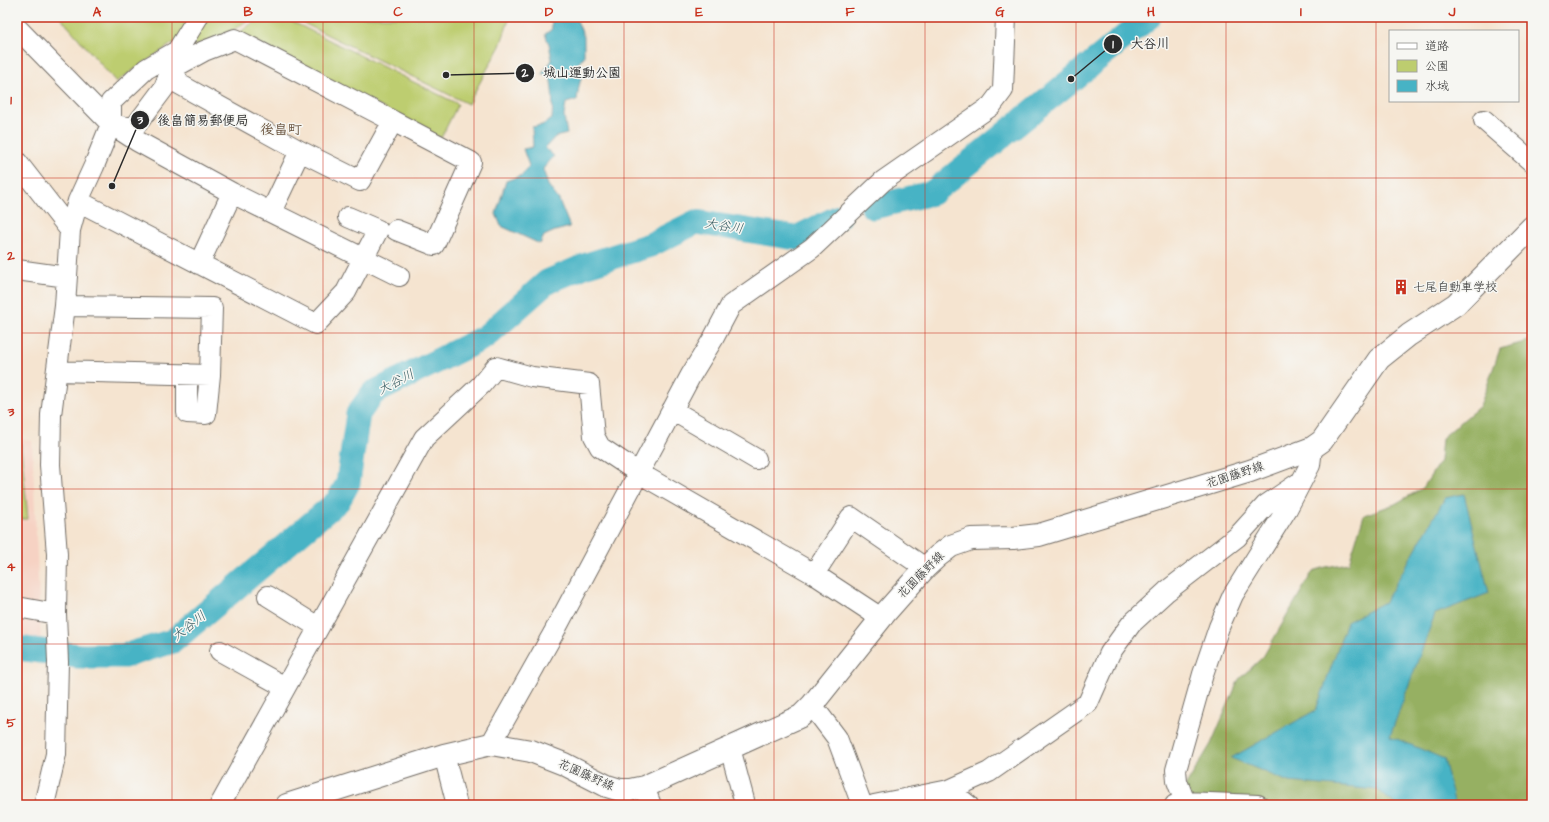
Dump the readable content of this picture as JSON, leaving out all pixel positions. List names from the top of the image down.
{
  "streets": {
    "main road": ["花園藤野線"]
  },
  "districts": ["後畠町"],
  "water": ["大谷川"],
  "places": {
    "other": ["城山運動公園", "大谷川", "後畠簡易郵便局"],
    "building": ["七尾自動車学校"]
  },
  "legend": ["道路", "公園", "水域"],
  "grid": {
    "columns": [
      "A",
      "B",
      "C",
      "D",
      "E",
      "F",
      "G",
      "H",
      "I",
      "J"
    ],
    "rows": [
      "1",
      "2",
      "3",
      "4",
      "5"
    ]
  }
}
